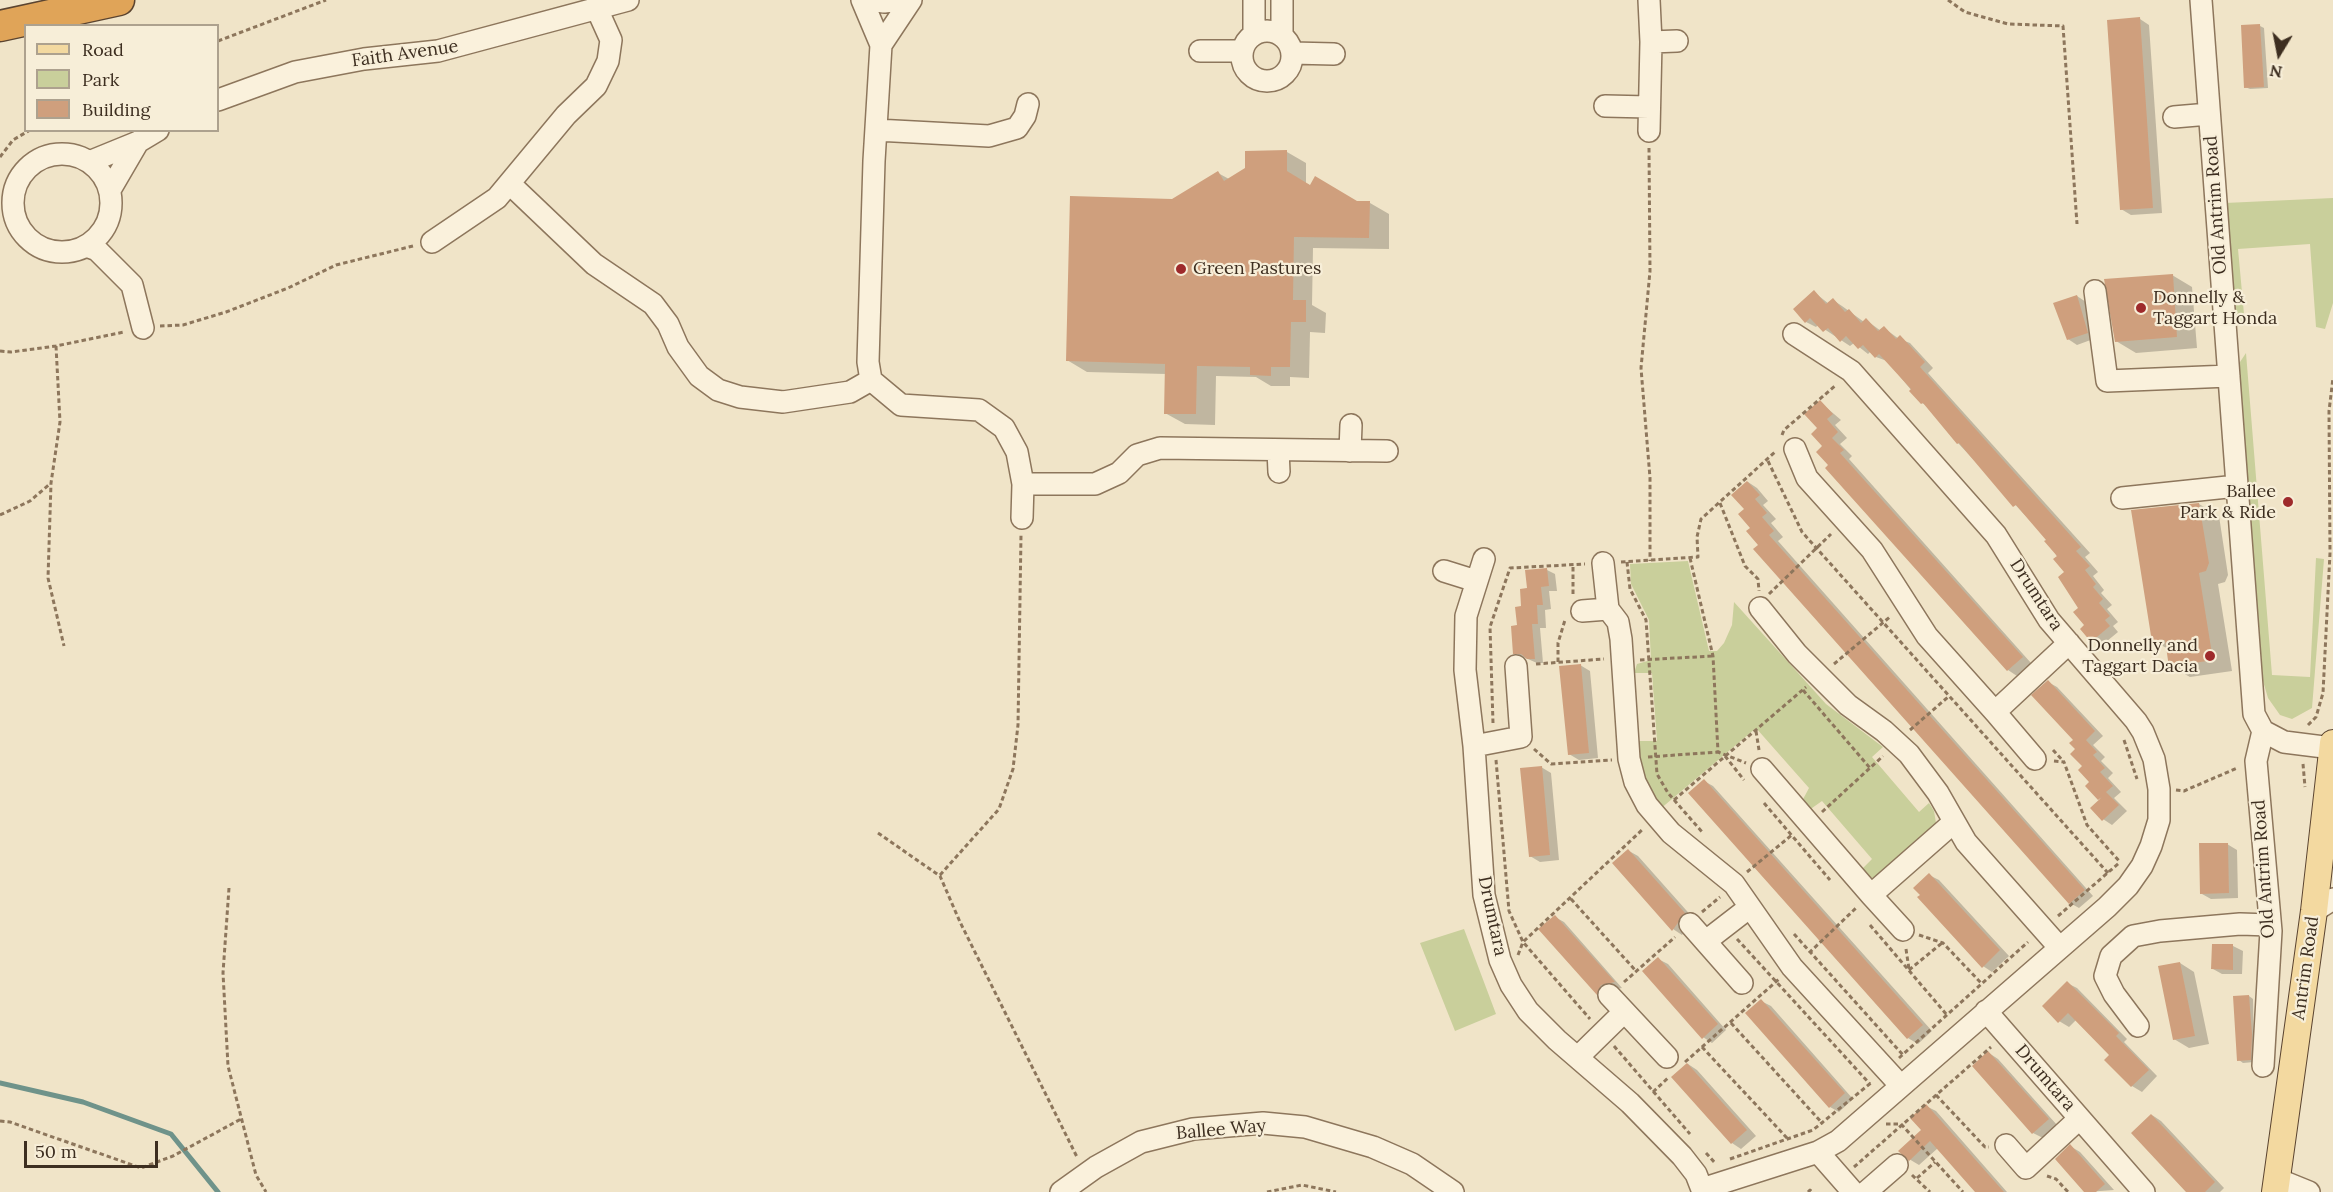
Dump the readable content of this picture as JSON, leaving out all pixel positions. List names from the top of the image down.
{
  "streets": {
    "main road": ["Antrim Road"],
    "street": [
      "Faith Avenue",
      "Old Antrim Road",
      "Drumtara",
      "Ballee Way"
    ]
  },
  "places": [
    "Green Pastures",
    "Donnelly & Taggart Honda",
    "Ballee Park & Ride",
    "Donnelly and Taggart Dacia"
  ],
  "legend": ["Road", "Park", "Building"],
  "scale_bar": "50 m",
  "north": "bottom"
}
